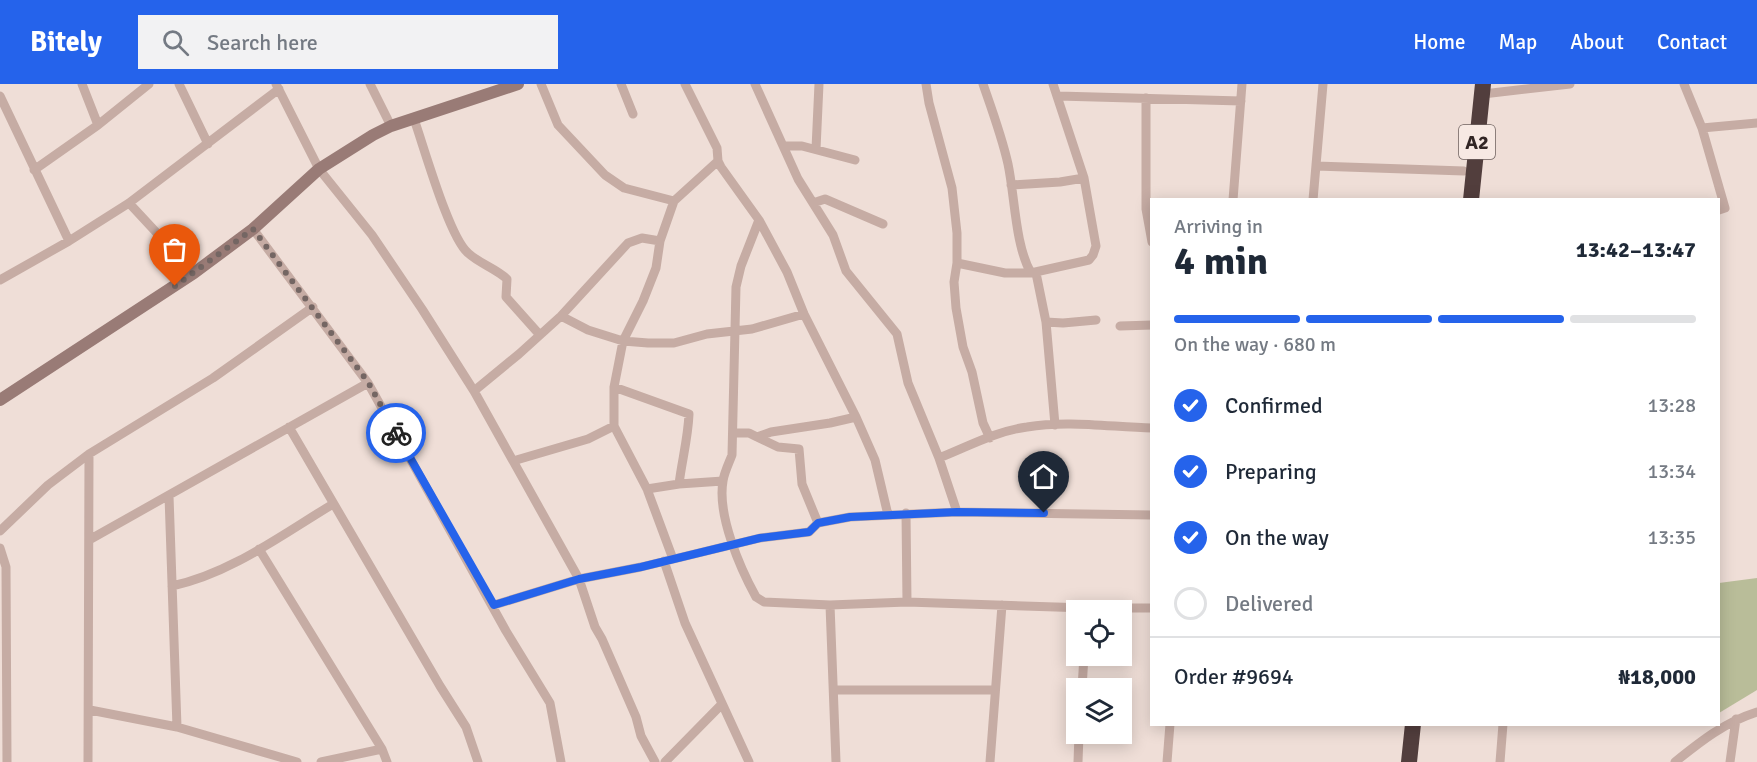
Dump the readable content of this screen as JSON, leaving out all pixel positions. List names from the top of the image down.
{
  "streets": {
    "highway": ["A2"]
  },
  "page": {
    "header": "Bitely",
    "search": "Search here",
    "nav": [
      "Home",
      "Map",
      "About",
      "Contact"
    ],
    "heading": ["4 min", "Arriving in", "13:42–13:47"],
    "panel": ["Order #9694", "₦18,000"],
    "bar": "On the way · 680 m",
    "list": [
      ["Confirmed", "13:28"],
      ["Preparing", "13:34"],
      ["On the way", "13:35"],
      "Delivered"
    ]
  }
}
